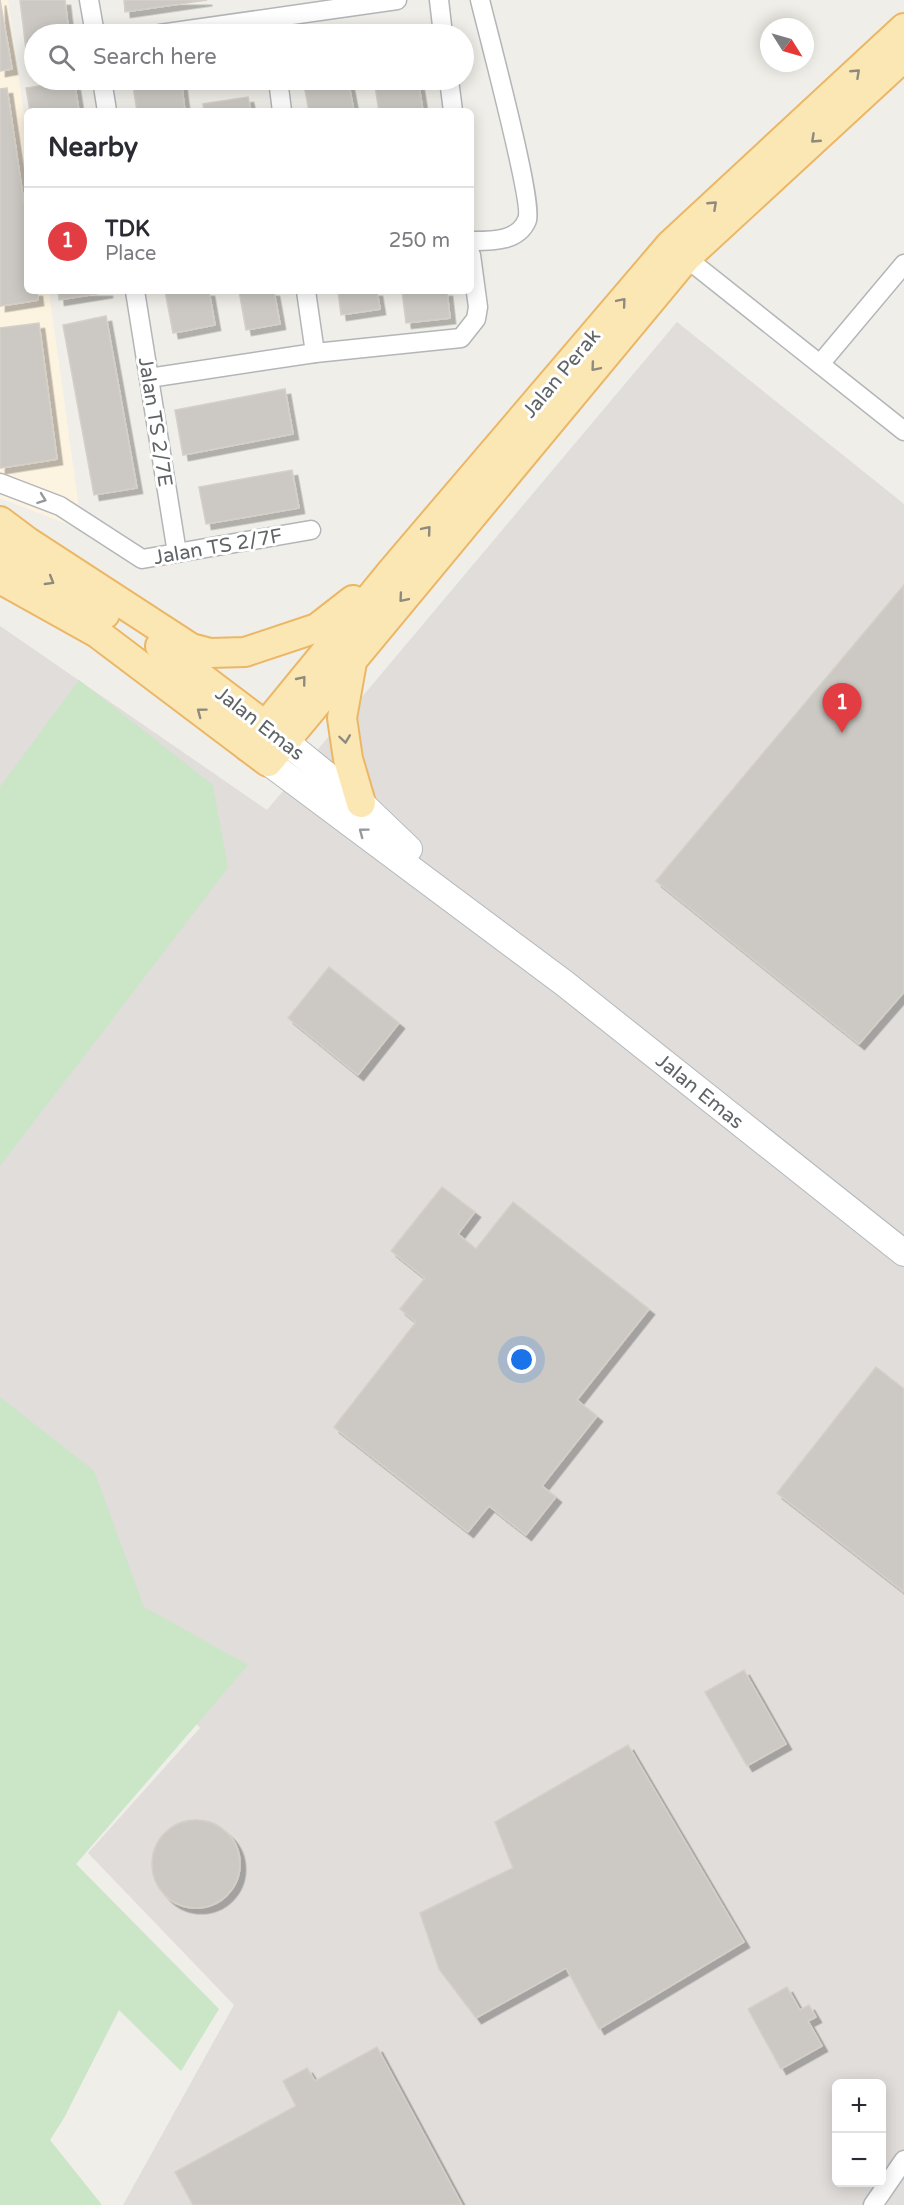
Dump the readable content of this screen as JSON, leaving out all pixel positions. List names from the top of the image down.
{
  "streets": {
    "main road": ["Jalan Perak", "Jalan Emas"],
    "street": ["Jalan TS 2/7E", "Jalan TS 2/7F"]
  },
  "crossings": [
    ["Jalan Perak", "Jalan Emas"],
    ["Jalan TS 2/7E", "Jalan TS 2/7F"]
  ],
  "one_way": ["Jalan TS 2/7F"],
  "north": "bottom right",
  "page": {
    "search": "Search here",
    "heading": "Nearby",
    "list": [
      {
        "mark": "1",
        "name": "TDK",
        "note": "Place",
        "value": "250 m"
      }
    ],
    "pins": "1",
    "map_buttons": ["+", "−"]
  }
}
